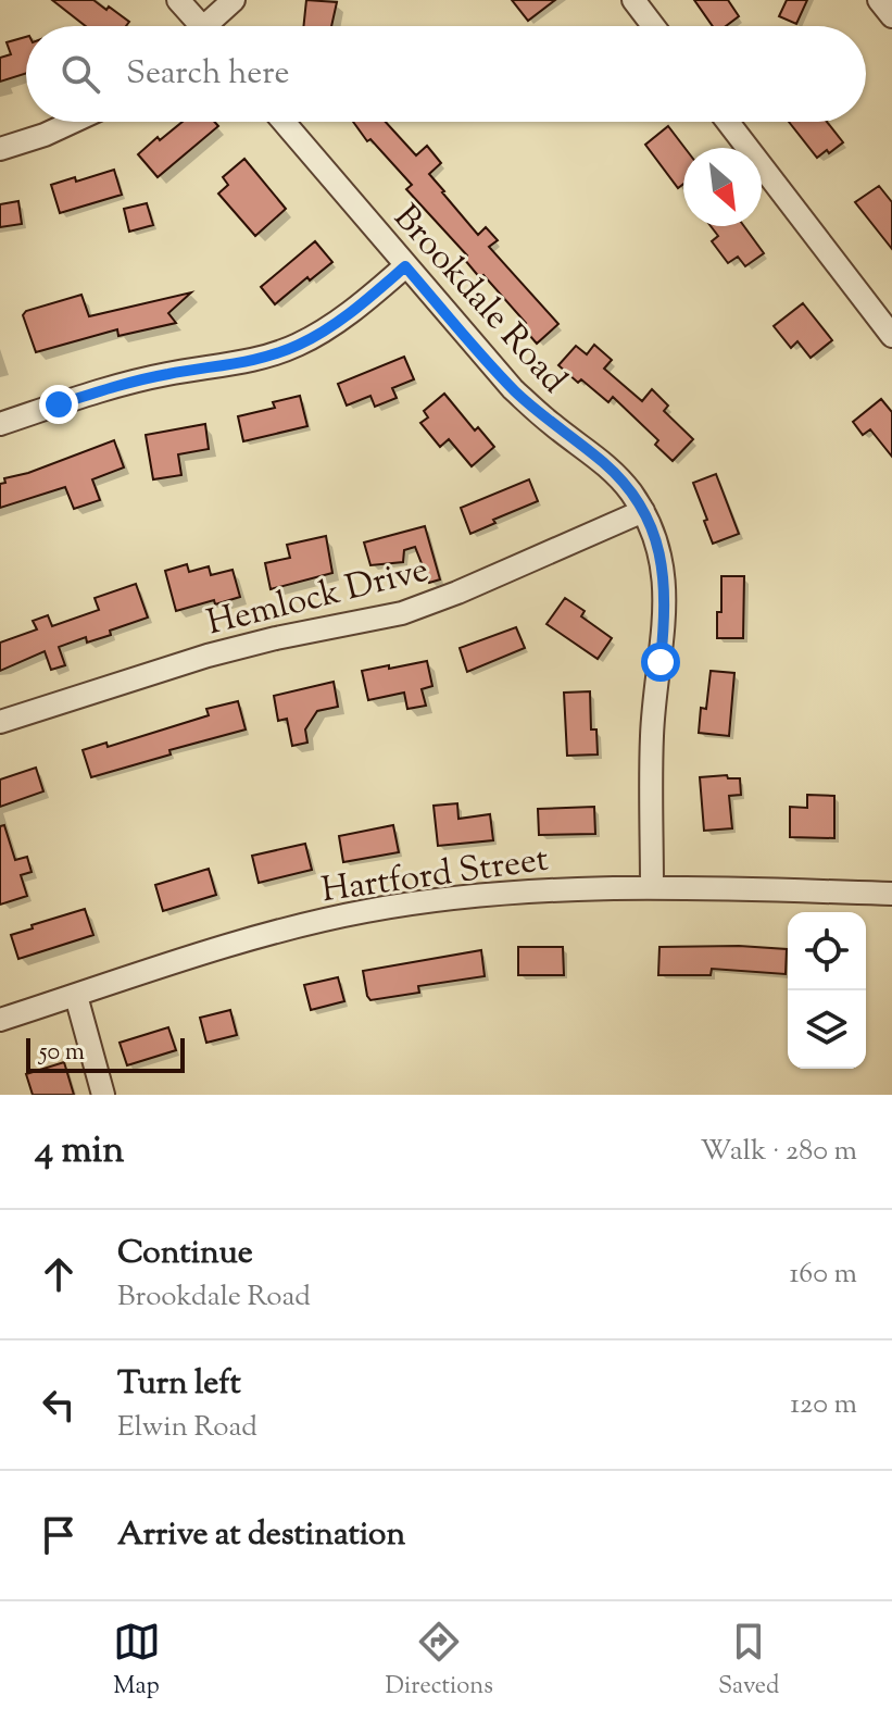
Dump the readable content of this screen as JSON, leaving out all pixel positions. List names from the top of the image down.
{
  "streets": {
    "street": ["Brookdale Road", "Hemlock Drive", "Hartford Street"]
  },
  "crossings": [
    ["Brookdale Road", "Hemlock Drive"],
    ["Brookdale Road", "Hartford Street"]
  ],
  "scale_bar": "50 m",
  "north": "bottom right",
  "page": {
    "search": "Search here",
    "scale": "50 m",
    "heading": ["4 min", "Walk · 280 m"],
    "list": [
      ["Continue", "Brookdale Road", "160 m"],
      ["Turn left", "Elwin Road", "120 m"],
      "Arrive at destination"
    ],
    "nav": ["Map", "Directions", "Saved"]
  }
}
